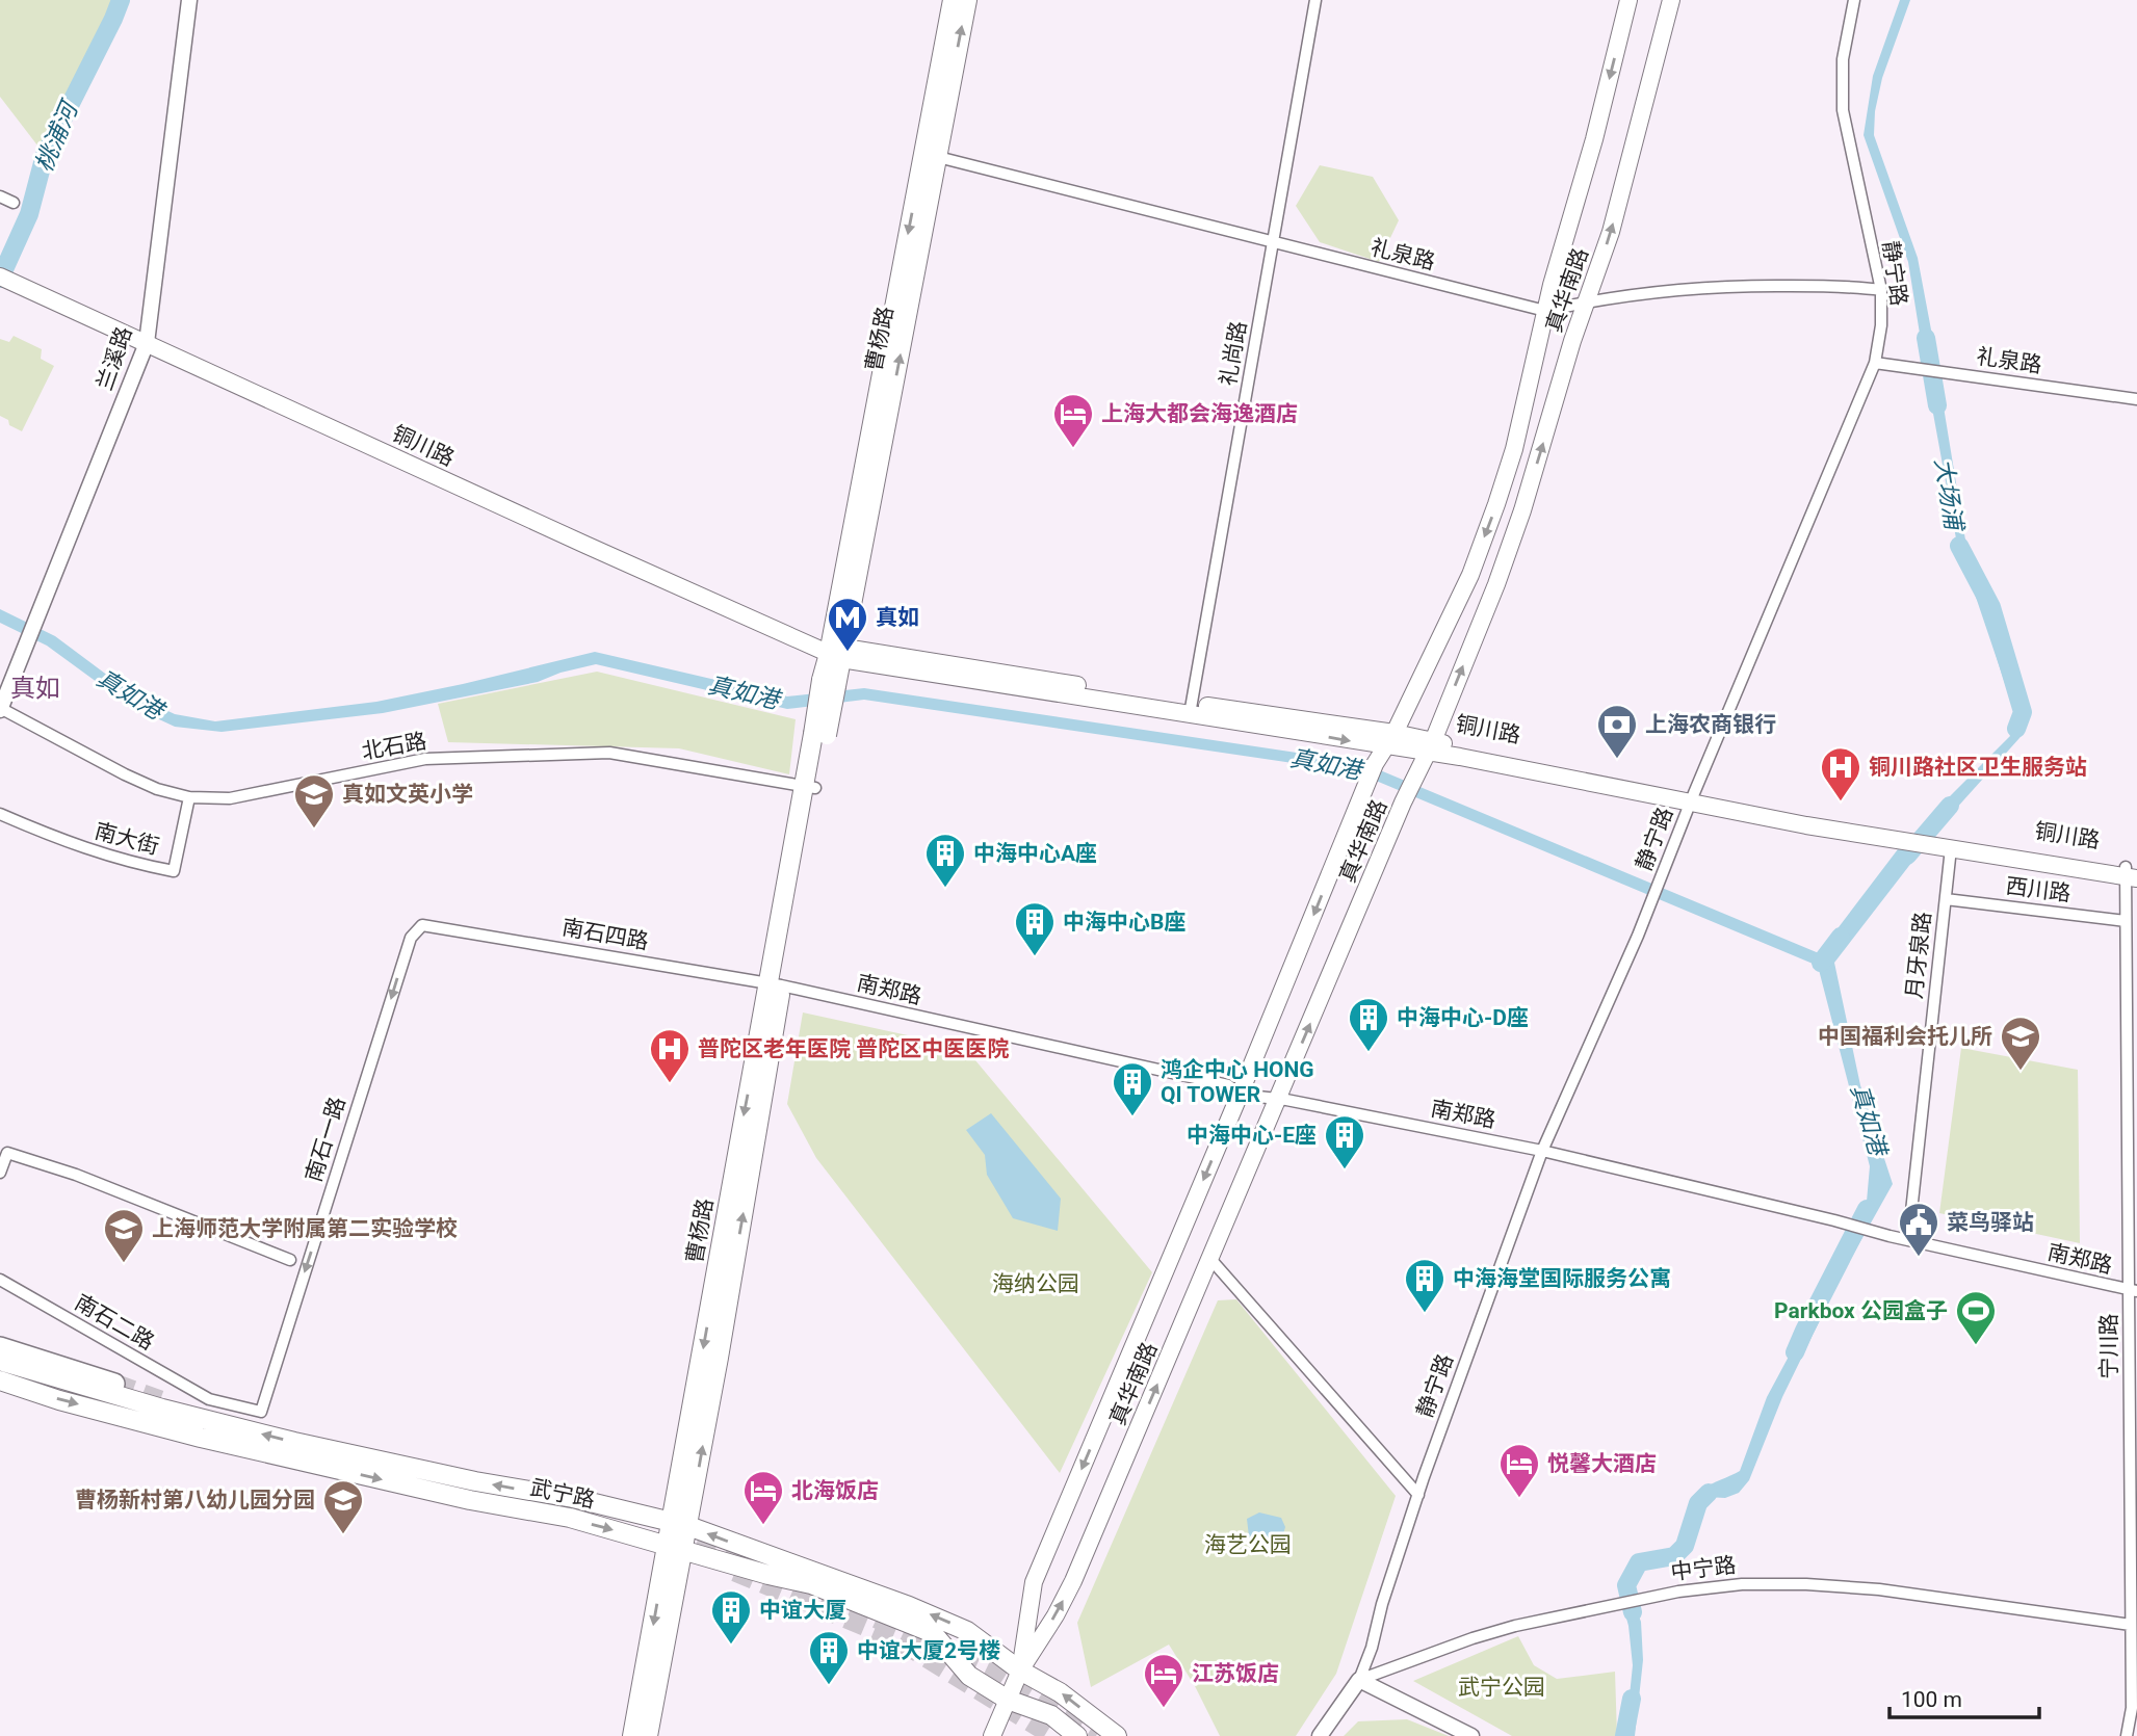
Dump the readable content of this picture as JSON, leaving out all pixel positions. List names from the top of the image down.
{
  "streets": {
    "main road": [
      "真华南路",
      "曹杨路",
      "铜川路",
      "武宁路"
    ],
    "street": [
      "礼泉路",
      "静宁路",
      "礼尚路",
      "兰溪路",
      "北石路",
      "南大街",
      "西川路",
      "南石四路",
      "月牙泉路",
      "南郑路",
      "南石一路",
      "南石二路",
      "宁川路",
      "中宁路"
    ]
  },
  "crossings": [
    ["礼泉路", "静宁路"],
    ["礼泉路", "真华南路"],
    ["礼泉路", "曹杨路"],
    ["礼泉路", "礼尚路"],
    ["静宁路", "铜川路"],
    ["静宁路", "南郑路"],
    ["静宁路", "中宁路"],
    ["真华南路", "铜川路"],
    ["真华南路", "南郑路"],
    ["真华南路", "武宁路"],
    ["曹杨路", "铜川路"],
    ["曹杨路", "北石路"],
    ["曹杨路", "南石四路"],
    ["曹杨路", "南郑路"],
    ["曹杨路", "武宁路"],
    ["礼尚路", "铜川路"],
    ["兰溪路", "铜川路"],
    ["兰溪路", "北石路"],
    ["铜川路", "月牙泉路"],
    ["铜川路", "宁川路"],
    ["北石路", "南大街"],
    ["西川路", "月牙泉路"],
    ["西川路", "宁川路"],
    ["南石四路", "南郑路"],
    ["南石四路", "南石一路"],
    ["月牙泉路", "南郑路"],
    ["南郑路", "宁川路"],
    ["南石一路", "南石二路"],
    ["宁川路", "中宁路"]
  ],
  "one_way": ["南石一路"],
  "districts": ["真如"],
  "water": ["桃浦河", "大场浦", "真如港"],
  "parks": ["海纳公园", "海艺公园", "武宁公园"],
  "places": {
    "hotel": [
      "上海大都会海逸酒店",
      "悦馨大酒店",
      "北海饭店",
      "江苏饭店"
    ],
    "metro station": ["真如"],
    "bank": ["上海农商银行"],
    "hospital": ["铜川路社区卫生服务站", "普陀区老年医院 普陀区中医医院"],
    "school or university": [
      "真如文英小学",
      "中国福利会托儿所",
      "上海师范大学附属第二实验学校",
      "曹杨新村第八幼儿园分园"
    ],
    "building": [
      "中海中心A座",
      "中海中心B座",
      "中海中心-D座",
      "鸿企中心 HONG QI TOWER",
      "中海中心-E座",
      "中海海堂国际服务公寓",
      "中谊大厦",
      "中谊大厦2号楼"
    ],
    "public building": ["菜鸟驿站"],
    "sports": ["Parkbox 公园盒子"]
  },
  "scale_bar": "100 m"
}
